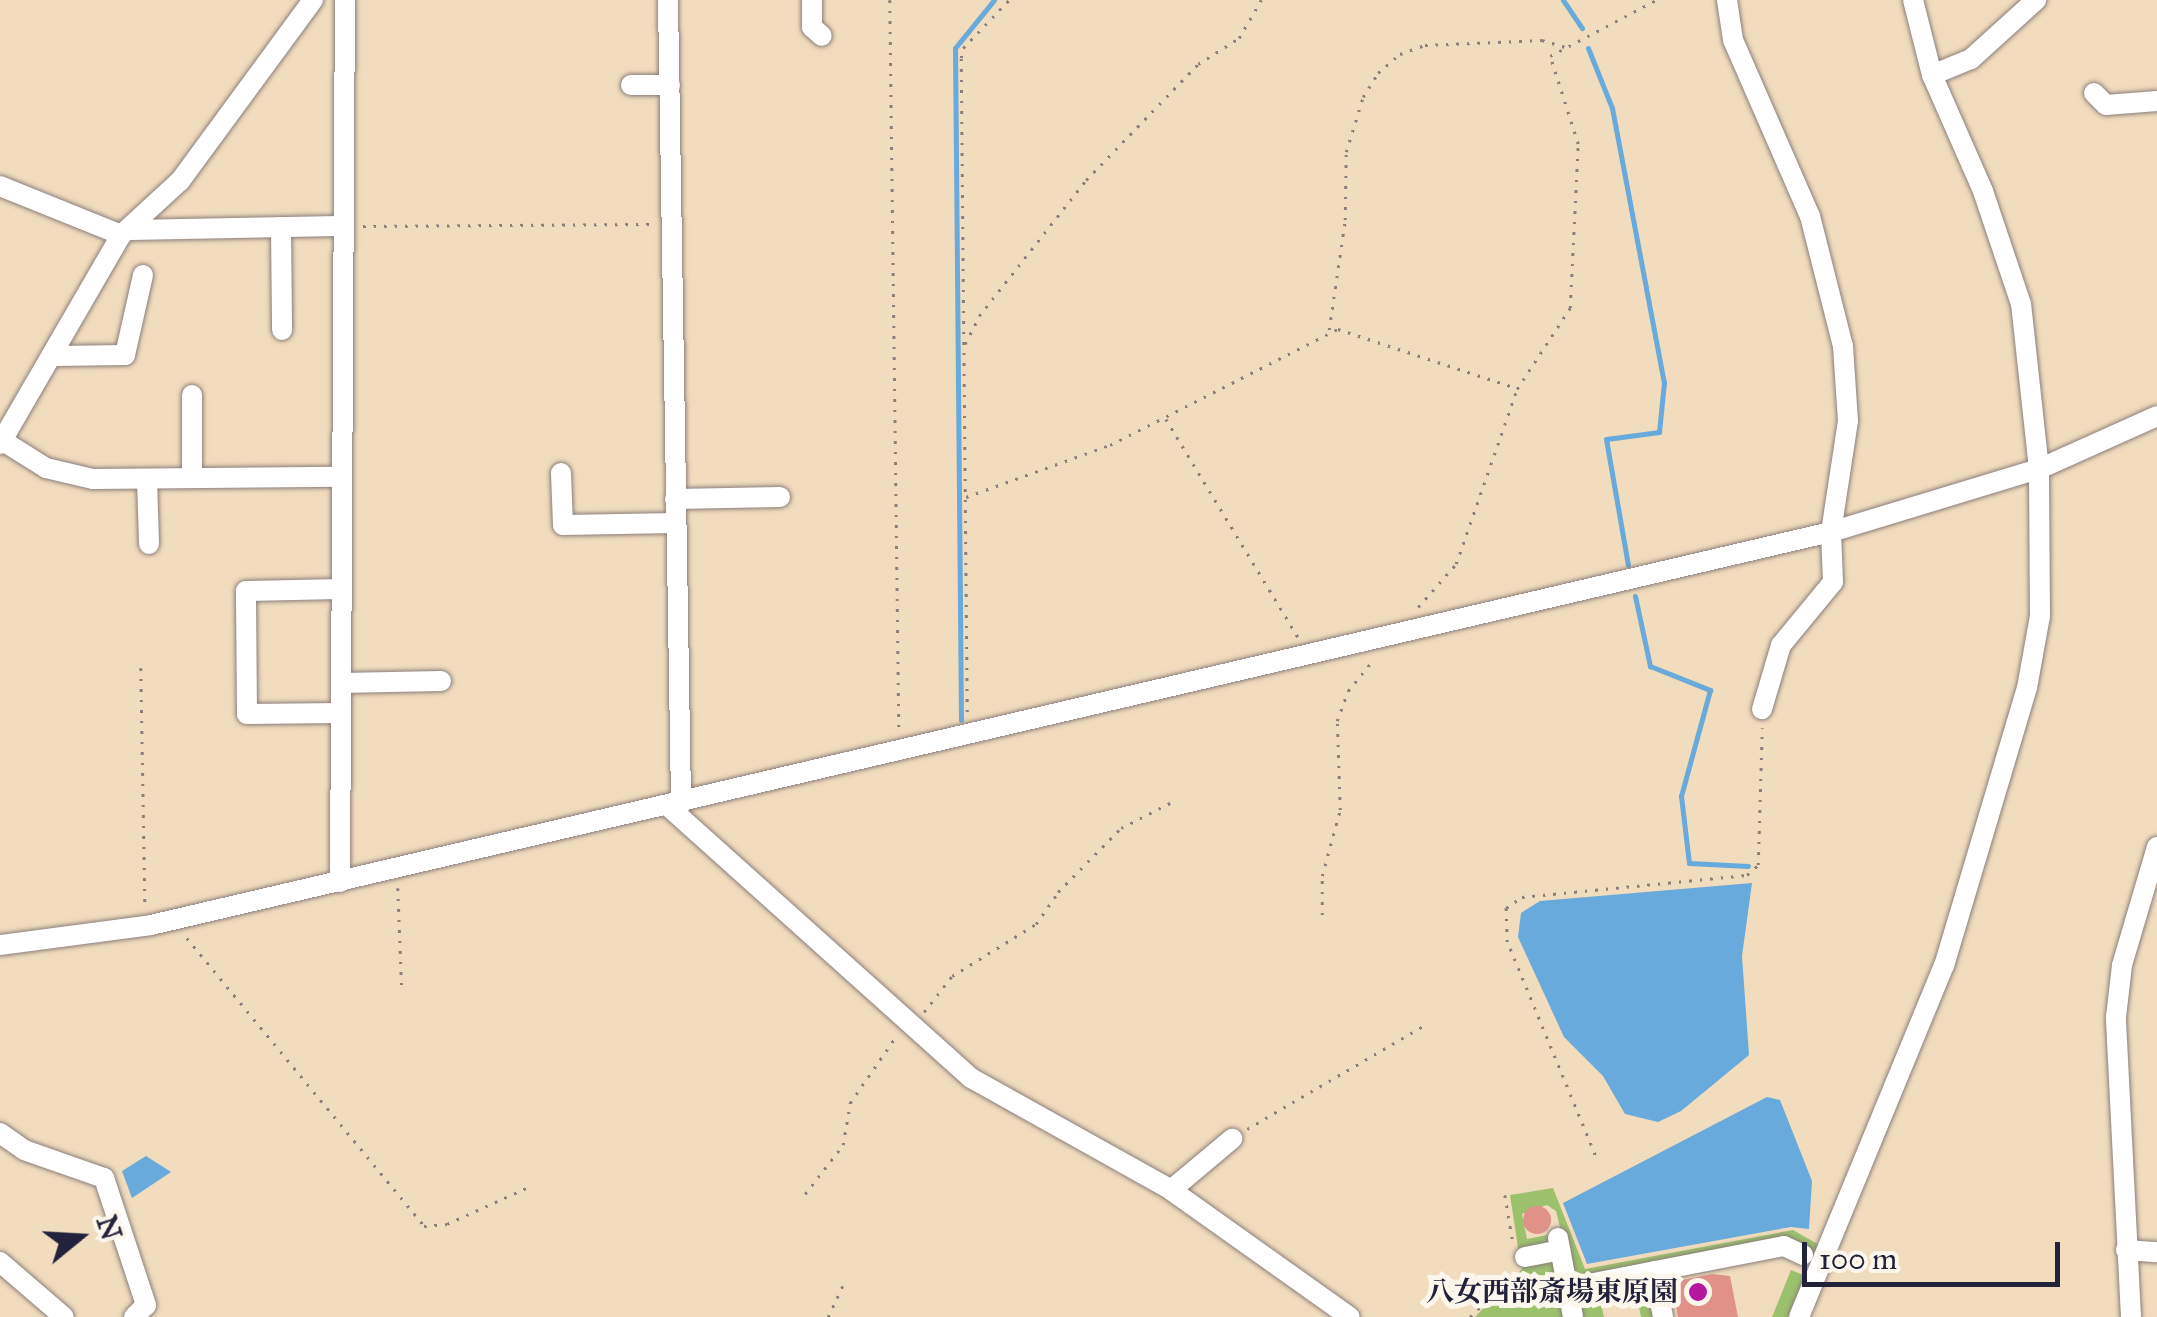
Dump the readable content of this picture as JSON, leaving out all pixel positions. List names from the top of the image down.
{
  "places": ["八女西部斎場東原園"],
  "scale_bar": "100 m",
  "north": "right"
}
